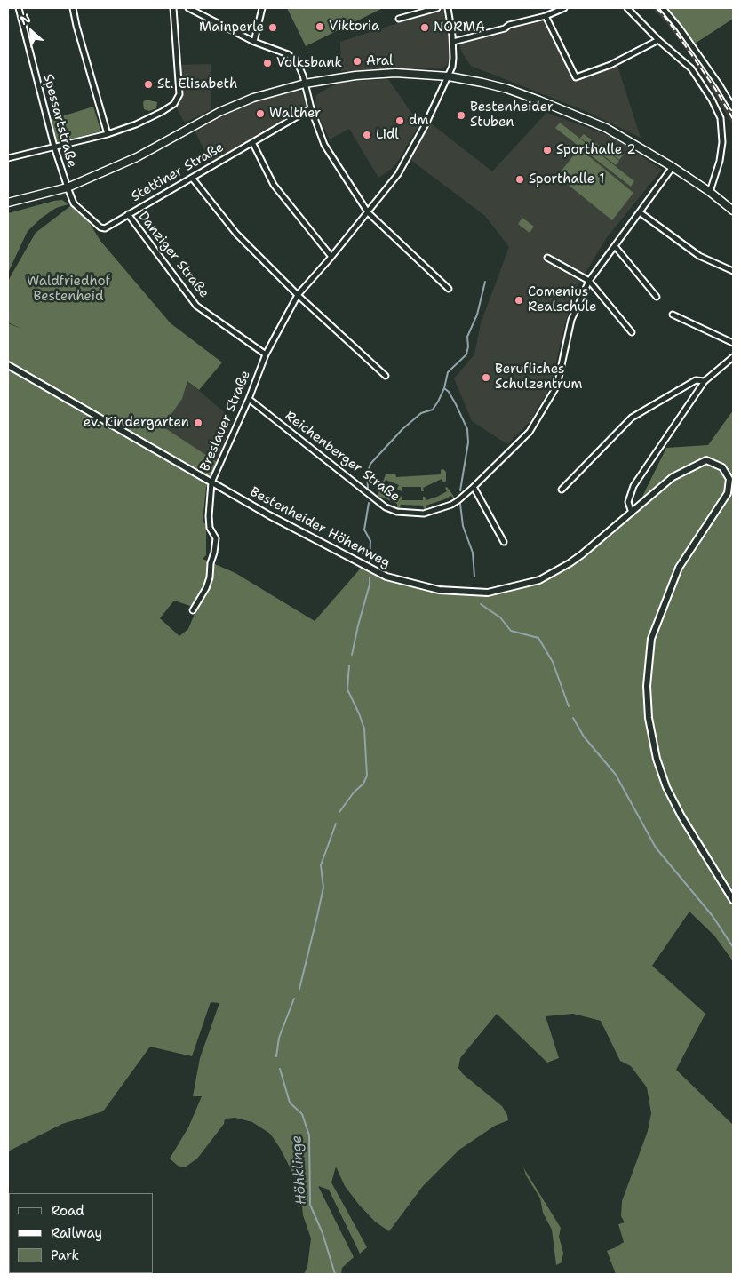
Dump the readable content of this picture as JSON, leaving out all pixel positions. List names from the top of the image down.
{
  "streets": {
    "street": [
      "Spessartstraße",
      "Stettiner Straße",
      "Danziger Straße",
      "Breslauer Straße",
      "Reichenberger Straße",
      "Bestenheider Höhenweg"
    ]
  },
  "crossings": [
    ["Spessartstraße", "Stettiner Straße"],
    ["Stettiner Straße", "Danziger Straße"],
    ["Danziger Straße", "Breslauer Straße"],
    ["Breslauer Straße", "Reichenberger Straße"],
    ["Breslauer Straße", "Bestenheider Höhenweg"]
  ],
  "water": ["Höhklinge"],
  "parks": ["Waldfriedhof Bestenheid"],
  "places": [
    "Viktoria",
    "Mainperle",
    "NORMA",
    "Aral",
    "Volksbank",
    "St. Elisabeth",
    "Walther",
    "Bestenheider Stuben",
    "dm",
    "Lidl",
    "Sporthalle 2",
    "Sporthalle 1",
    "Comenius Realschule",
    "Berufliches Schulzentrum",
    "ev. Kindergarten"
  ],
  "legend": ["Road", "Railway", "Park"],
  "north": "top left"
}
